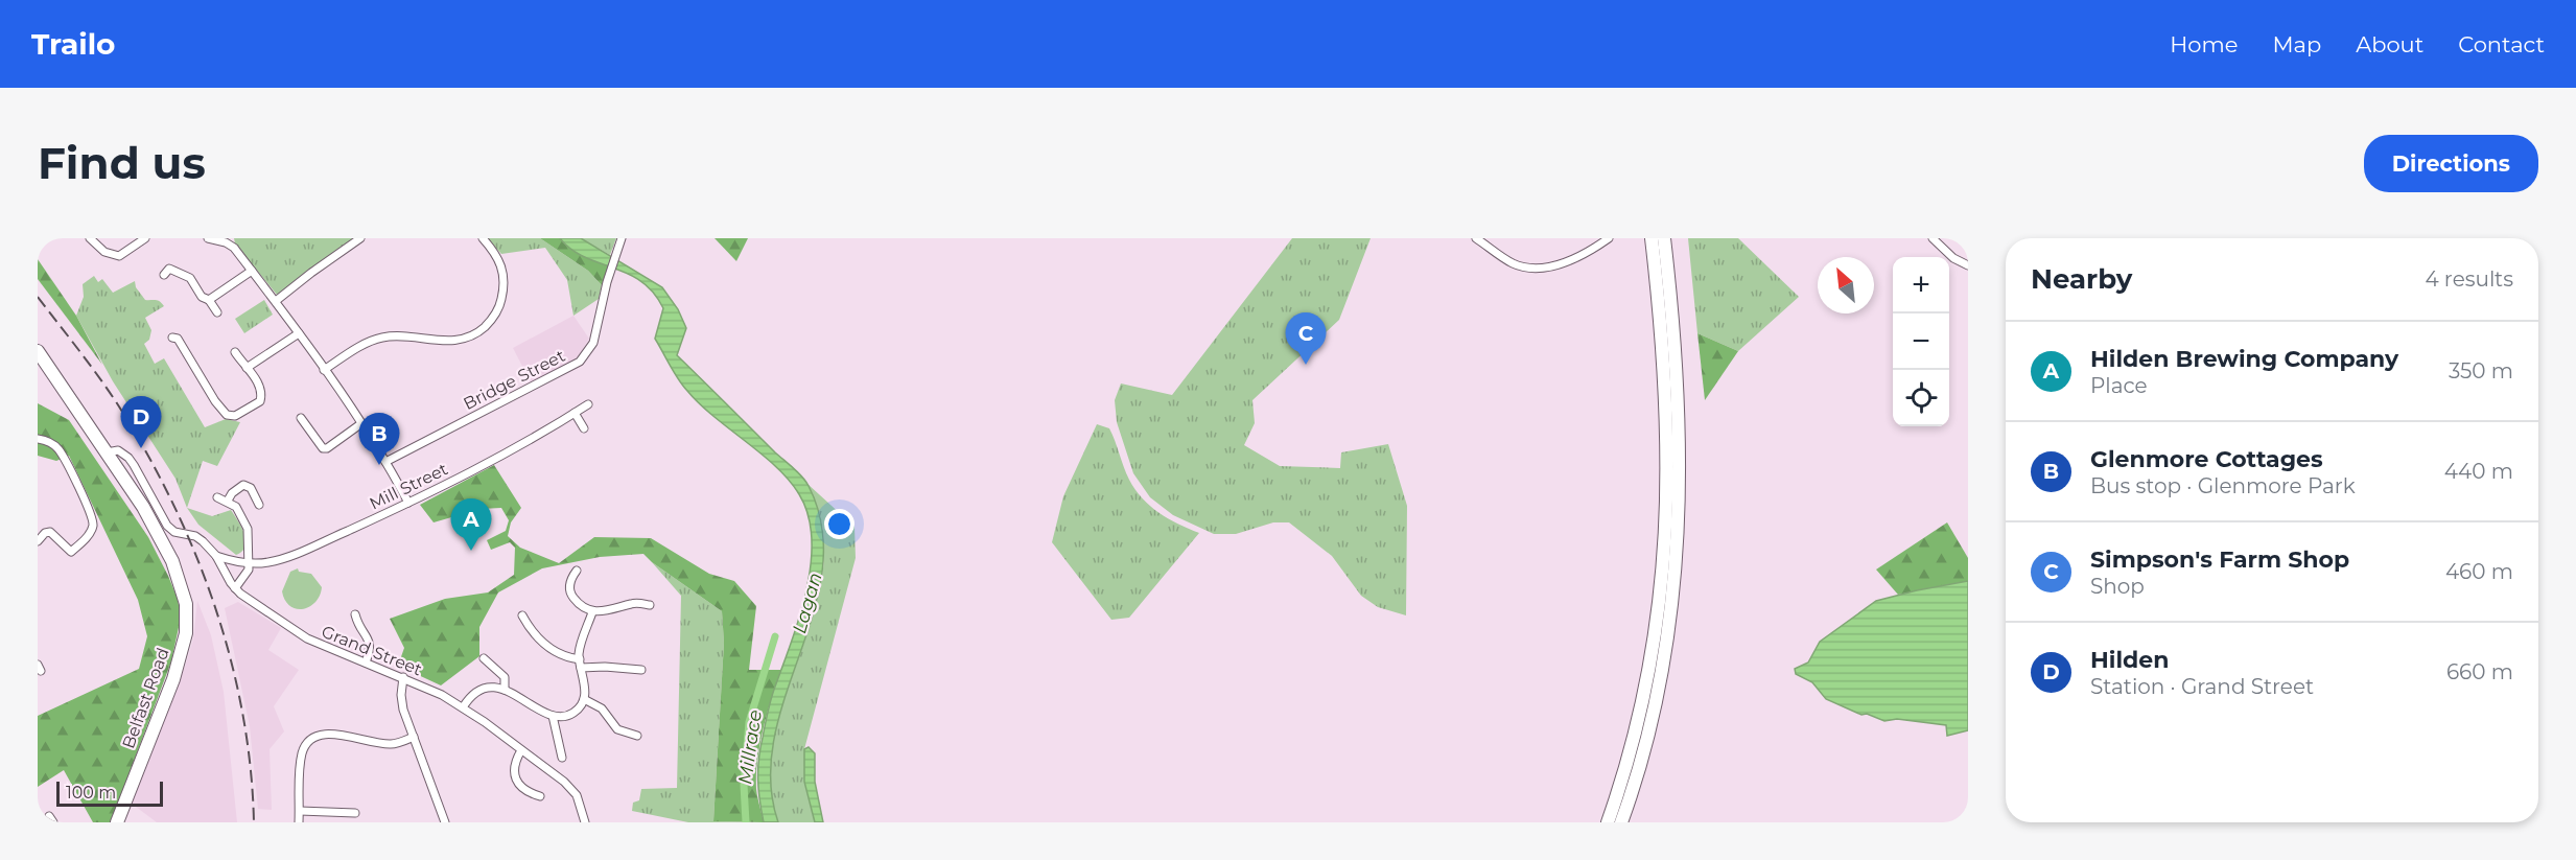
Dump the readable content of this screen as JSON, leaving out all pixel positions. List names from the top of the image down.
{
  "streets": {
    "highway": ["Belfast Road"],
    "street": ["Bridge Street", "Mill Street", "Grand Street"]
  },
  "crossings": [
    ["Mill Street", "Grand Street"],
    ["Grand Street", "Belfast Road"]
  ],
  "water": ["Lagan", "Millrace"],
  "scale_bar": "100 m",
  "north": "top left",
  "page": {
    "header": "Trailo",
    "nav": [
      "Home",
      "Map",
      "About",
      "Contact"
    ],
    "buttons": "Directions",
    "title": "Find us",
    "heading": ["Nearby", "4 results"],
    "map_buttons": ["+", "−"],
    "pins": [
      "C",
      "D",
      "B",
      "A"
    ],
    "list": [
      {
        "mark": "A",
        "name": "Hilden Brewing Company",
        "note": "Place",
        "value": "350 m"
      },
      {
        "mark": "B",
        "name": "Glenmore Cottages",
        "note": "Bus stop · Glenmore Park",
        "value": "440 m"
      },
      {
        "mark": "C",
        "name": "Simpson's Farm Shop",
        "note": "Shop",
        "value": "460 m"
      },
      {
        "mark": "D",
        "name": "Hilden",
        "note": "Station · Grand Street",
        "value": "660 m"
      }
    ],
    "scale": "100 m"
  }
}
